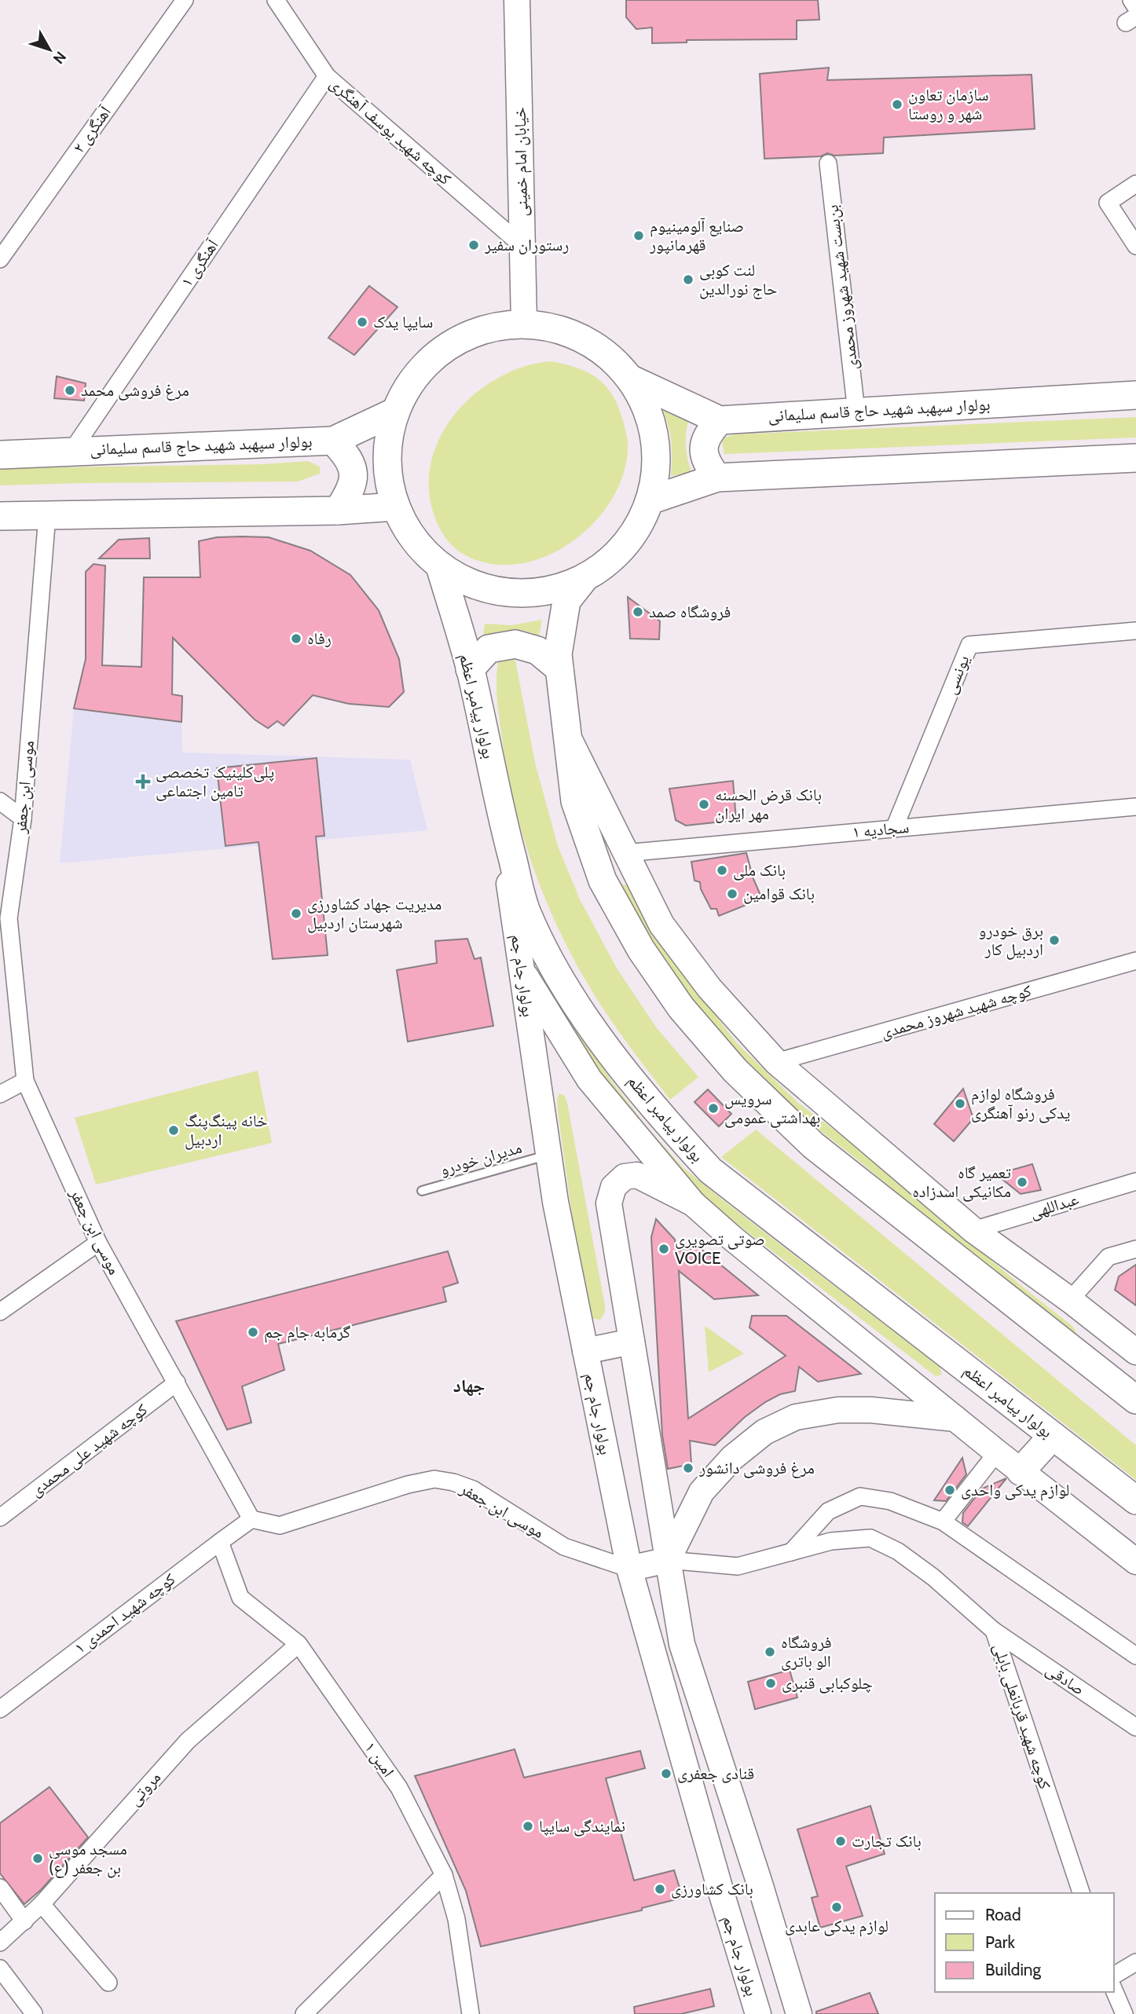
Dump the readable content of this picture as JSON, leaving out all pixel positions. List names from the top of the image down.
{
  "streets": {
    "main road": [
      "خیابان امام خمینی",
      "بولوار سپهبد شهید حاج قاسم سلیمانی",
      "بولوار پیامبر اعظم",
      "بولوار جام جم"
    ],
    "street": [
      "آهنگری ۲",
      "کوچه شهید یوسف آهنگری",
      "آهنگری ۱",
      "بن‌بست شهید شهروز محمدی",
      "یونسی",
      "موسی ابن جعفر",
      "سجادیه ۱",
      "کوچه شهید شهروز محمدی",
      "عبداللهی",
      "کوچه شهید علی محمدی",
      "کوچه شهید احمدی ۱",
      "صادقی",
      "کوچه شهید قربانعلی بابلی",
      "امین ۱",
      "مروتی"
    ],
    "lane": ["مدیران خودرو"]
  },
  "crossings": [
    ["کوچه شهید یوسف آهنگری", "خیابان امام خمینی"],
    ["کوچه شهید یوسف آهنگری", "آهنگری ۱"],
    ["آهنگری ۱", "بولوار سپهبد شهید حاج قاسم سلیمانی"],
    ["بن‌بست شهید شهروز محمدی", "بولوار سپهبد شهید حاج قاسم سلیمانی"],
    ["یونسی", "سجادیه ۱"],
    ["بولوار پیامبر اعظم", "بولوار جام جم"],
    ["موسی ابن جعفر", "بولوار جام جم"],
    ["موسی ابن جعفر", "کوچه شهید علی محمدی"],
    ["موسی ابن جعفر", "کوچه شهید احمدی ۱"],
    ["بولوار جام جم", "مدیران خودرو"],
    ["کوچه شهید احمدی ۱", "امین ۱"],
    ["صادقی", "کوچه شهید قربانعلی بابلی"],
    ["امین ۱", "مروتی"]
  ],
  "districts": ["جهاد"],
  "places": {
    "other": [
      "سازمان تعاون شهر و روستا",
      "صنایع آلومینیوم قهرمانپور",
      "رستوران سفیر",
      "لنت کوبی حاج نورالدین",
      "سایپا یدک",
      "مرغ فروشی محمد",
      "فروشگاه صمد",
      "رفاه",
      "بانک قرض الحسنه مهر ایران",
      "بانک ملی",
      "بانک قوامین",
      "مدیریت جهاد کشاورزی شهرستان اردبیل",
      "برق خودرو اردبیل کار",
      "فروشگاه لوازم یدکی رنو آهنگری",
      "سرویس بهداشتی عمومی",
      "خانه پینگ‌پنگ اردبیل",
      "تعمیر گاه مکانیکی اسدزاده",
      "صوتی تصویری VOICE",
      "گرمابه جام جم",
      "مرغ فروشی دانشور",
      "لوازم یدکی واحدی",
      "فروشگاه الو باتری",
      "چلوکبابی قنبری",
      "قنادی جعفری",
      "نمایندگی سایپا",
      "بانک تجارت",
      "مسجد موسی بن جعفر (ع)",
      "بانک کشاورزی",
      "لوازم یدکی عابدی"
    ],
    "health": ["پلی‌کلینیک تخصصی تامین اجتماعی"]
  },
  "legend": ["Road", "Park", "Building"],
  "north": "bottom right"
}
